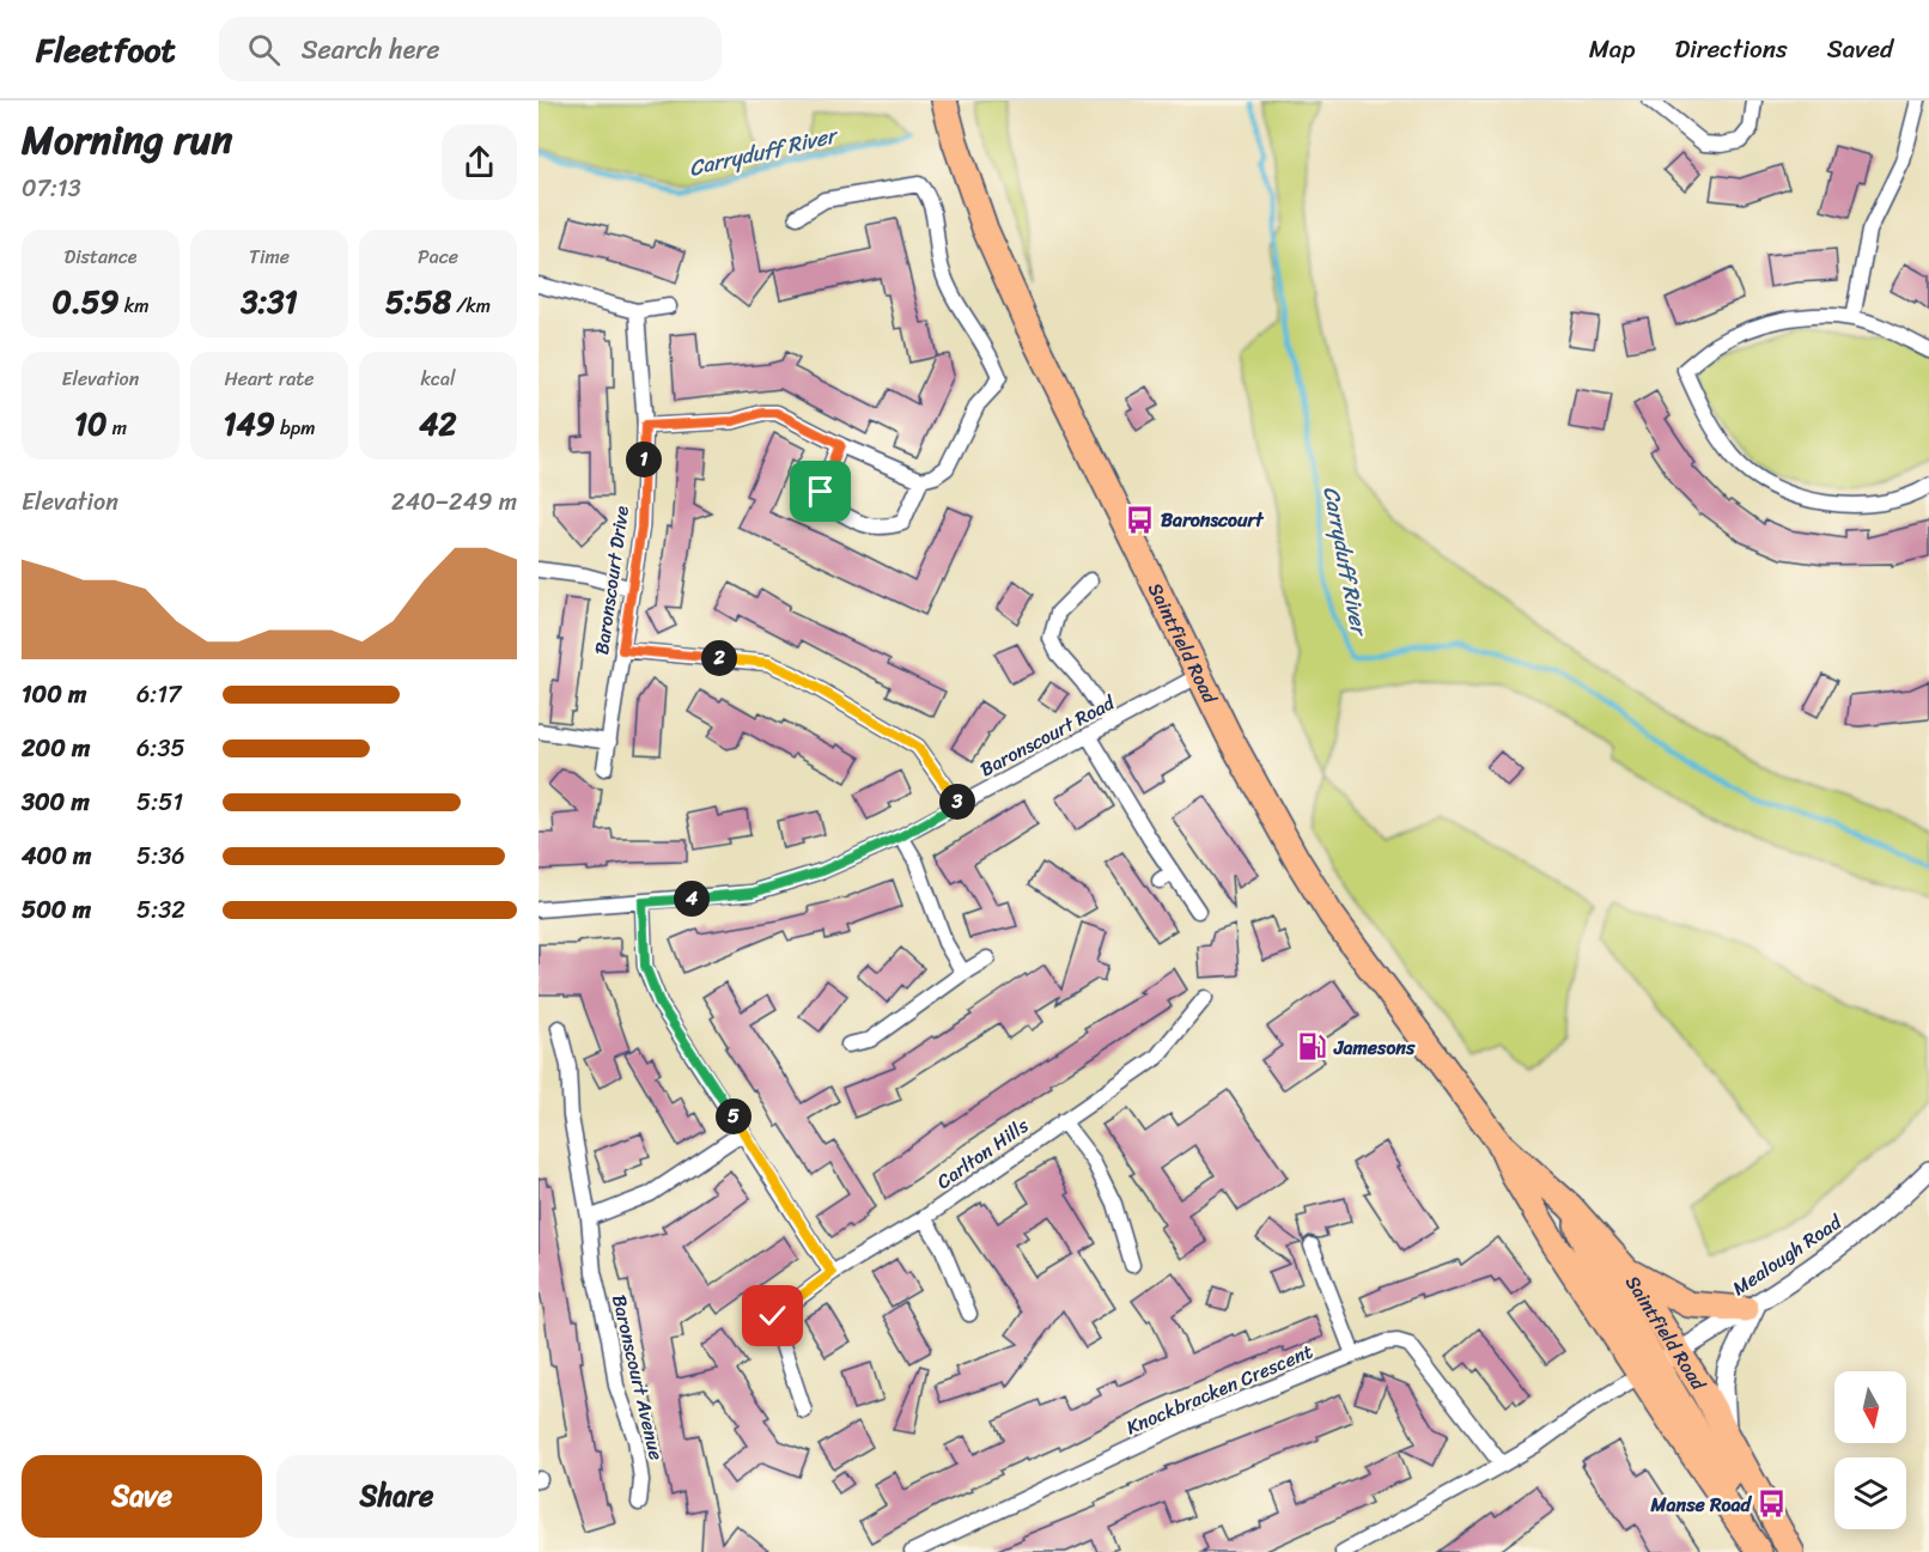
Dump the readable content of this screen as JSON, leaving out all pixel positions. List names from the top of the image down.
{
  "streets": {
    "highway": ["Saintfield Road"],
    "street": [
      "Baronscourt Drive",
      "Baronscourt Road",
      "Carlton Hills",
      "Mealough Road",
      "Baronscourt Avenue",
      "Knockbracken Crescent"
    ]
  },
  "crossings": [
    ["Saintfield Road", "Baronscourt Road"],
    ["Saintfield Road", "Mealough Road"]
  ],
  "water": ["Carryduff River"],
  "places": {
    "bus stop": ["Baronscourt", "Manse Road"],
    "fuel station": ["Jamesons"]
  },
  "north": "bottom",
  "page": {
    "header": "Fleetfoot",
    "search": "Search here",
    "nav": ["Map", "Directions", "Saved"],
    "heading": ["Morning run", "07:13"],
    "stats": [
      ["Distance", "0.59 km"],
      ["Time", "3:31"],
      ["Pace", "5:58 /km"],
      ["Elevation", "10 m"],
      ["Heart rate", "149 bpm"],
      ["kcal", "42"]
    ],
    "pins": [
      "1",
      "2",
      "3",
      "4",
      "5"
    ],
    "chart": ["Elevation", "240–249 m"],
    "list": [
      {
        "name": "100 m",
        "note": "6:17"
      },
      {
        "name": "200 m",
        "note": "6:35"
      },
      {
        "name": "300 m",
        "note": "5:51"
      },
      {
        "name": "400 m",
        "note": "5:36"
      },
      {
        "name": "500 m",
        "note": "5:32"
      }
    ],
    "buttons": ["Save", "Share"]
  }
}
